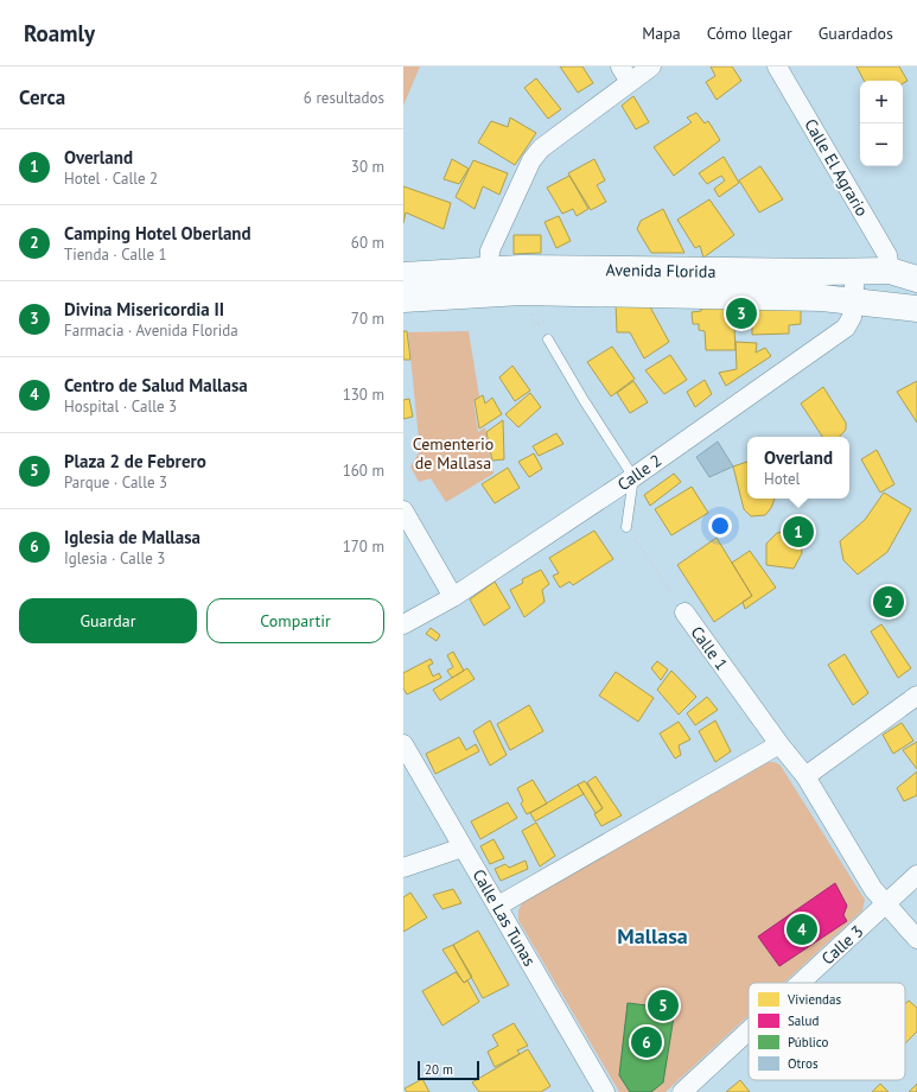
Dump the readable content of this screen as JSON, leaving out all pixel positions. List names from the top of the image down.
{
  "streets": {
    "main road": ["Avenida Florida"],
    "street": [
      "Calle El Agrario",
      "Calle 2",
      "Calle 1",
      "Calle Las Tunas",
      "Calle 3"
    ]
  },
  "crossings": [
    ["Calle El Agrario", "Avenida Florida"],
    ["Avenida Florida", "Calle 2"],
    ["Calle 1", "Calle 3"]
  ],
  "districts": ["Mallasa"],
  "parks": ["Cementerio de Mallasa"],
  "legend": [
    "Viviendas",
    "Salud",
    "Público",
    "Otros"
  ],
  "scale_bar": "20 m",
  "page": {
    "header": "Roamly",
    "nav": ["Mapa", "Cómo llegar", "Guardados"],
    "heading": ["Cerca", "6 resultados"],
    "map_buttons": ["+", "−"],
    "list": [
      {
        "mark": "1",
        "name": "Overland",
        "note": "Hotel · Calle 2",
        "value": "30 m"
      },
      {
        "mark": "2",
        "name": "Camping Hotel Oberland",
        "note": "Tienda · Calle 1",
        "value": "60 m"
      },
      {
        "mark": "3",
        "name": "Divina Misericordia II",
        "note": "Farmacia · Avenida Florida",
        "value": "70 m"
      },
      {
        "mark": "4",
        "name": "Centro de Salud Mallasa",
        "note": "Hospital · Calle 3",
        "value": "130 m"
      },
      {
        "mark": "5",
        "name": "Plaza 2 de Febrero",
        "note": "Parque · Calle 3",
        "value": "160 m"
      },
      {
        "mark": "6",
        "name": "Iglesia de Mallasa",
        "note": "Iglesia · Calle 3",
        "value": "170 m"
      }
    ],
    "pins": [
      "3",
      "1",
      "2",
      "4",
      "5",
      "6"
    ],
    "popup": ["Overland", "Hotel"],
    "buttons": ["Guardar", "Compartir"],
    "scale": "20 m"
  }
}
